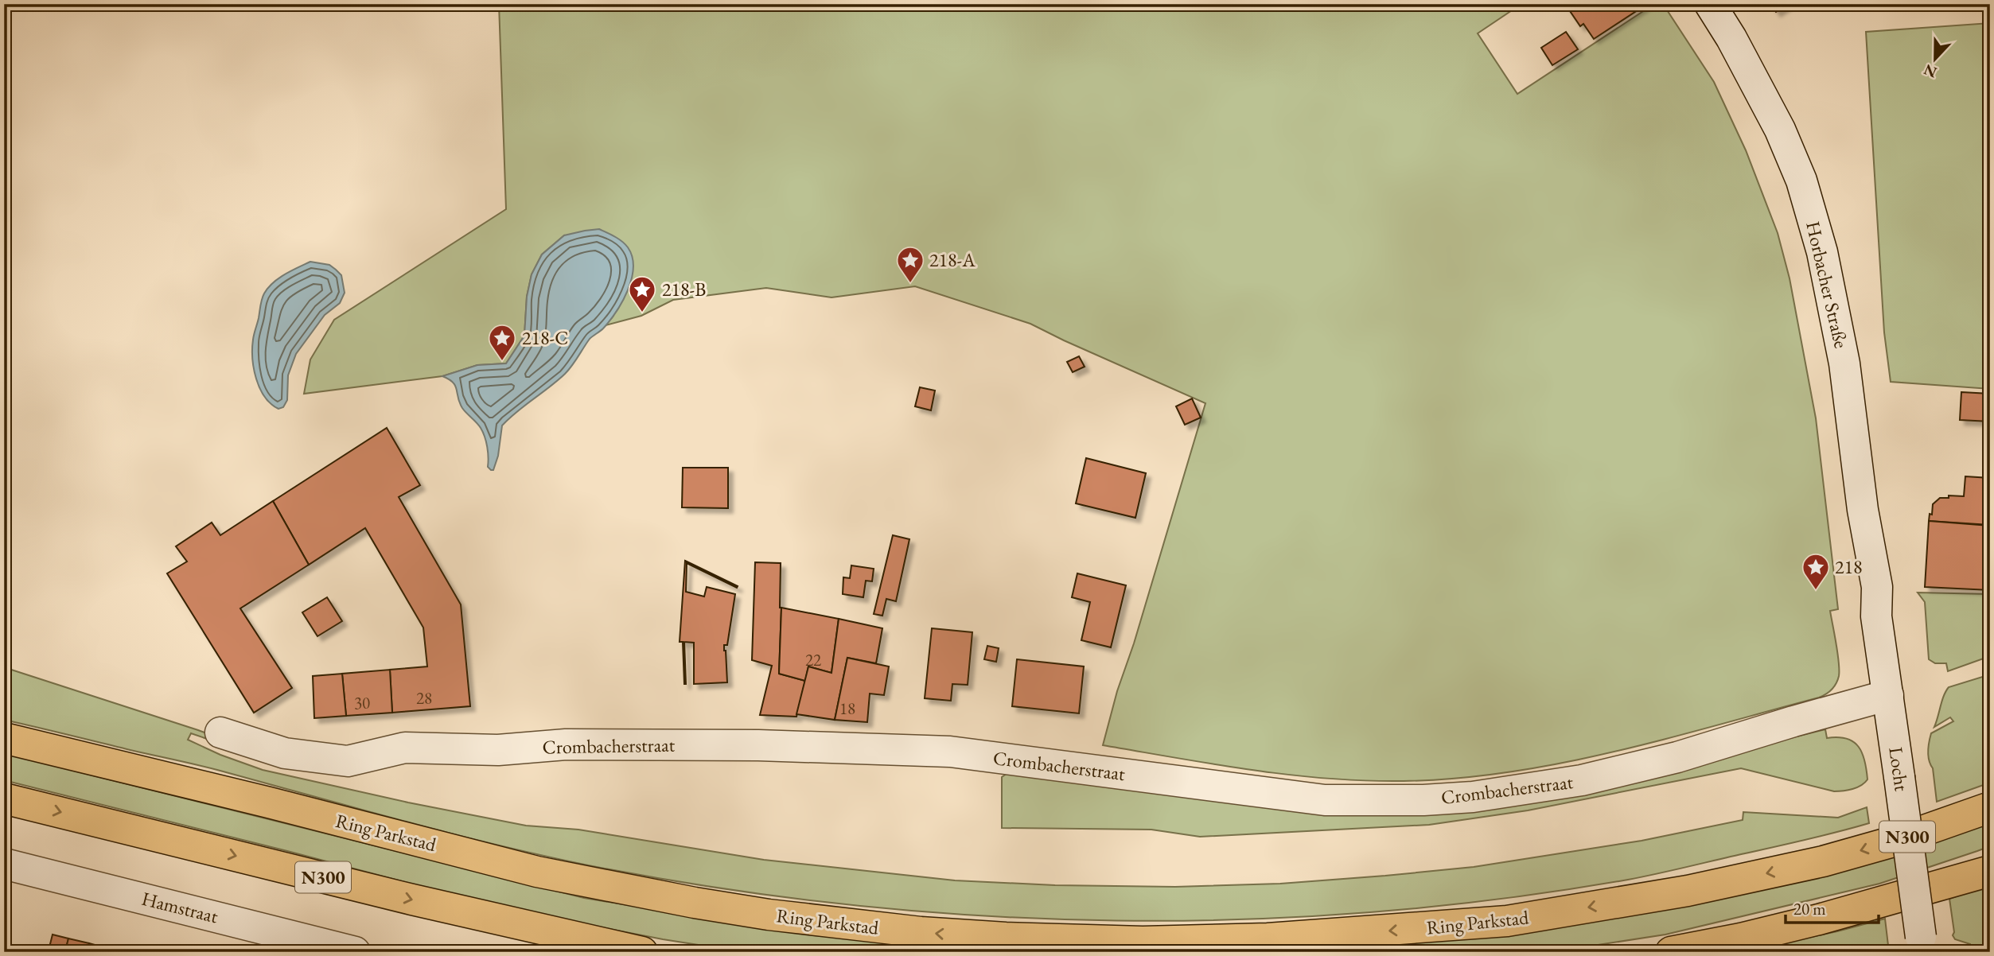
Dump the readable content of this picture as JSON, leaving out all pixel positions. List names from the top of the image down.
{
  "streets": {
    "highway": ["Ring Parkstad", "N300"],
    "street": [
      "Horbacher Straße",
      "Crombacherstraat",
      "Locht",
      "Hamstraat"
    ]
  },
  "crossings": [
    ["Horbacher Straße", "Locht"],
    ["Crombacherstraat", "Locht"]
  ],
  "places": {
    "place": [
      "218-A",
      "218-B",
      "218-C",
      "218"
    ]
  },
  "house_numbers": [
    "22",
    "28",
    "30",
    "18"
  ],
  "scale_bar": "20 m",
  "north": "bottom"
}
